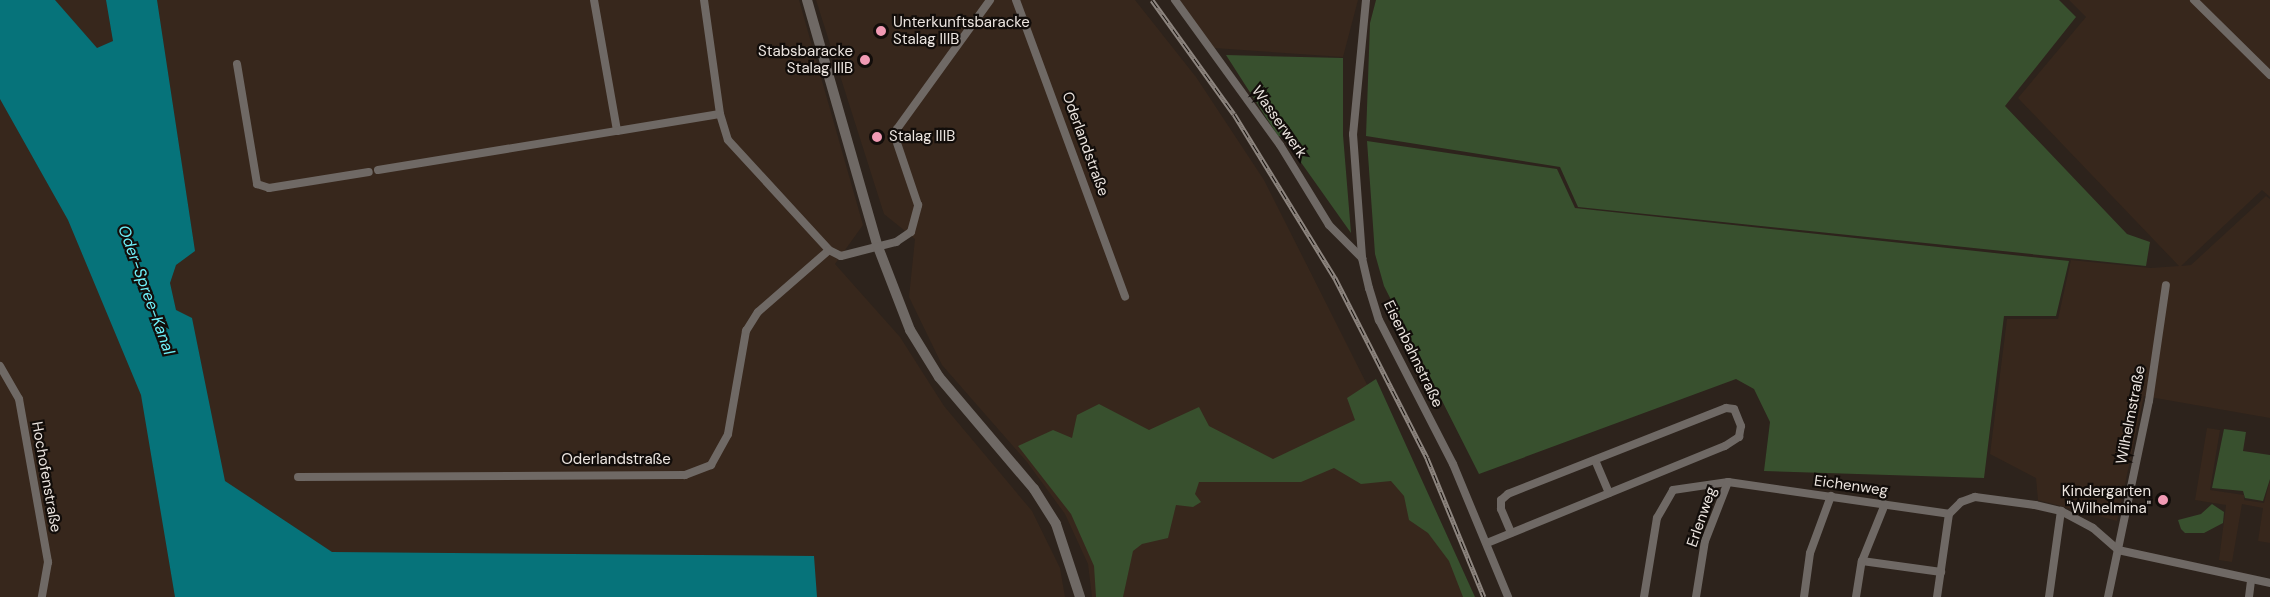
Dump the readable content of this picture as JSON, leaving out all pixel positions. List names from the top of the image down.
{
  "streets": {
    "street": [
      "Wasserwerk",
      "Oderlandstraße",
      "Eisenbahnstraße",
      "Wilhelmstraße",
      "Hochofenstraße",
      "Eichenweg",
      "Erlenweg"
    ]
  },
  "crossings": [
    ["Wasserwerk", "Eisenbahnstraße"],
    ["Eichenweg", "Erlenweg"]
  ],
  "water": ["Oder-Spree-Kanal"],
  "places": [
    "Unterkunftsbaracke Stalag IIIB",
    "Stabsbaracke Stalag IIIB",
    "Stalag IIIB",
    "Kindergarten \"Wilhelmina\""
  ]
}
